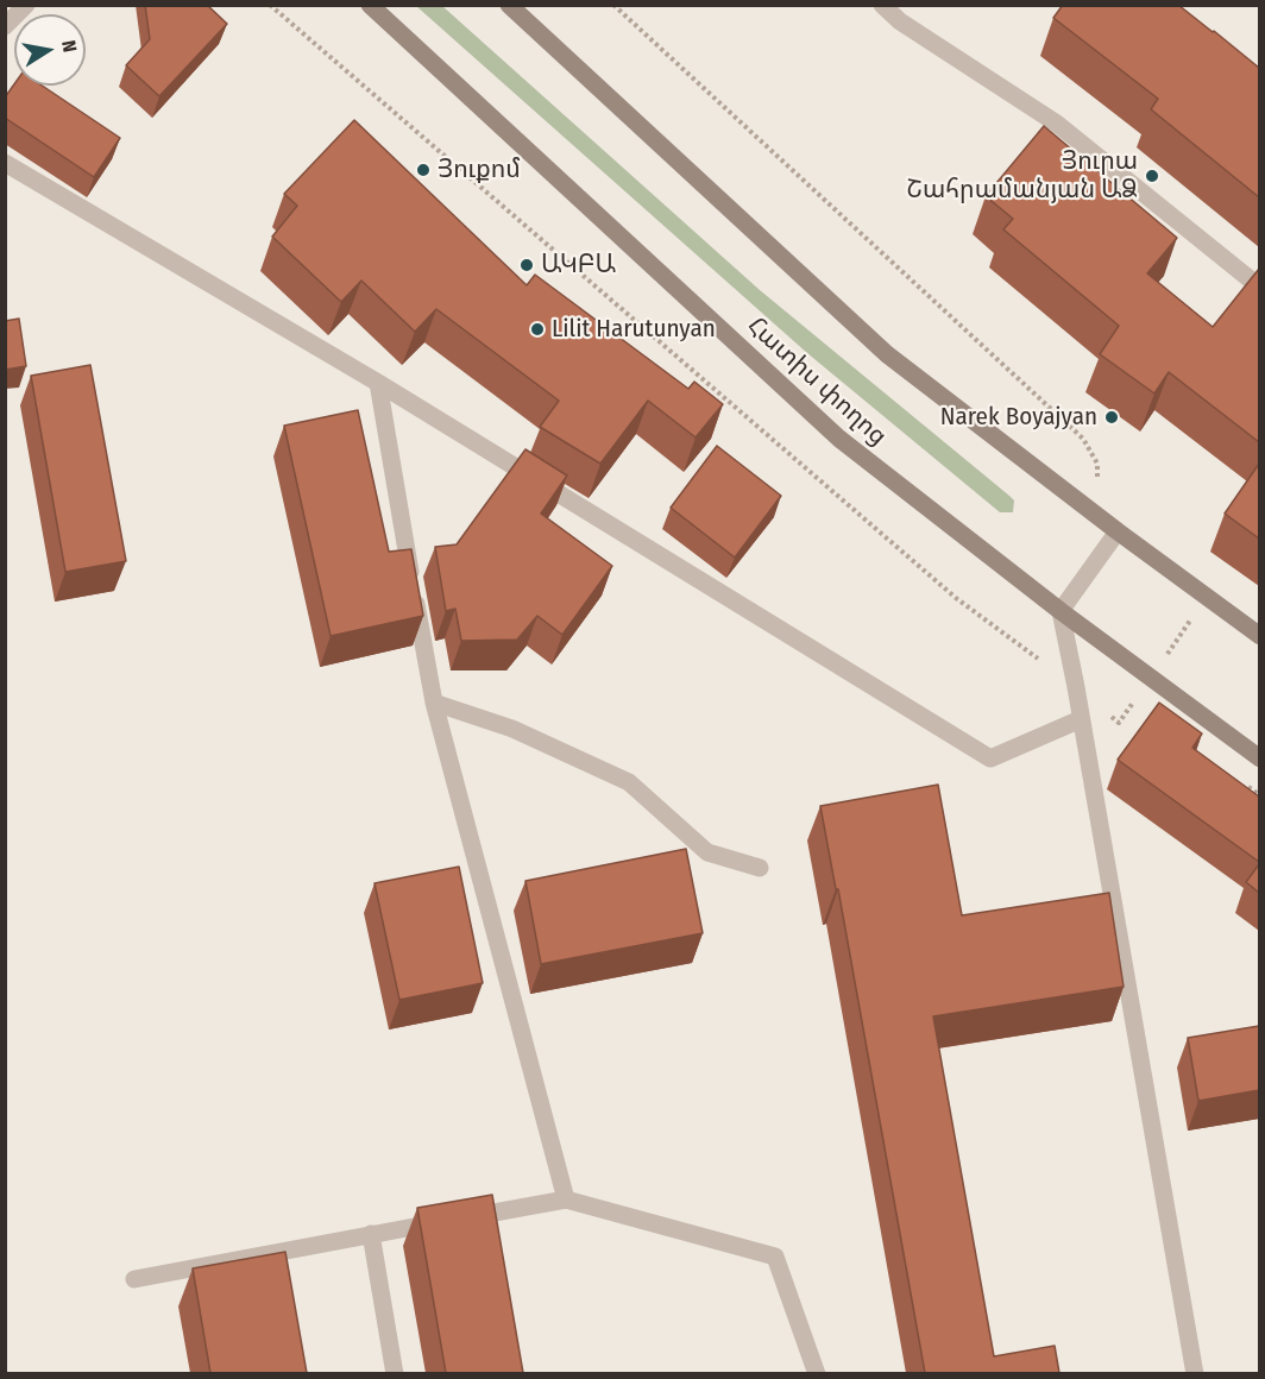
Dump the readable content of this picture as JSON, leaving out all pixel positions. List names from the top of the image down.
{
  "streets": {
    "main road": ["Հատիս փողոց"]
  },
  "places": [
    "Յուքոմ",
    "Յուրա Շահրամանյան ԱՁ",
    "ԱԿԲԱ",
    "Lilit Harutunyan",
    "Narek Boyajyan"
  ],
  "north": "right"
}
